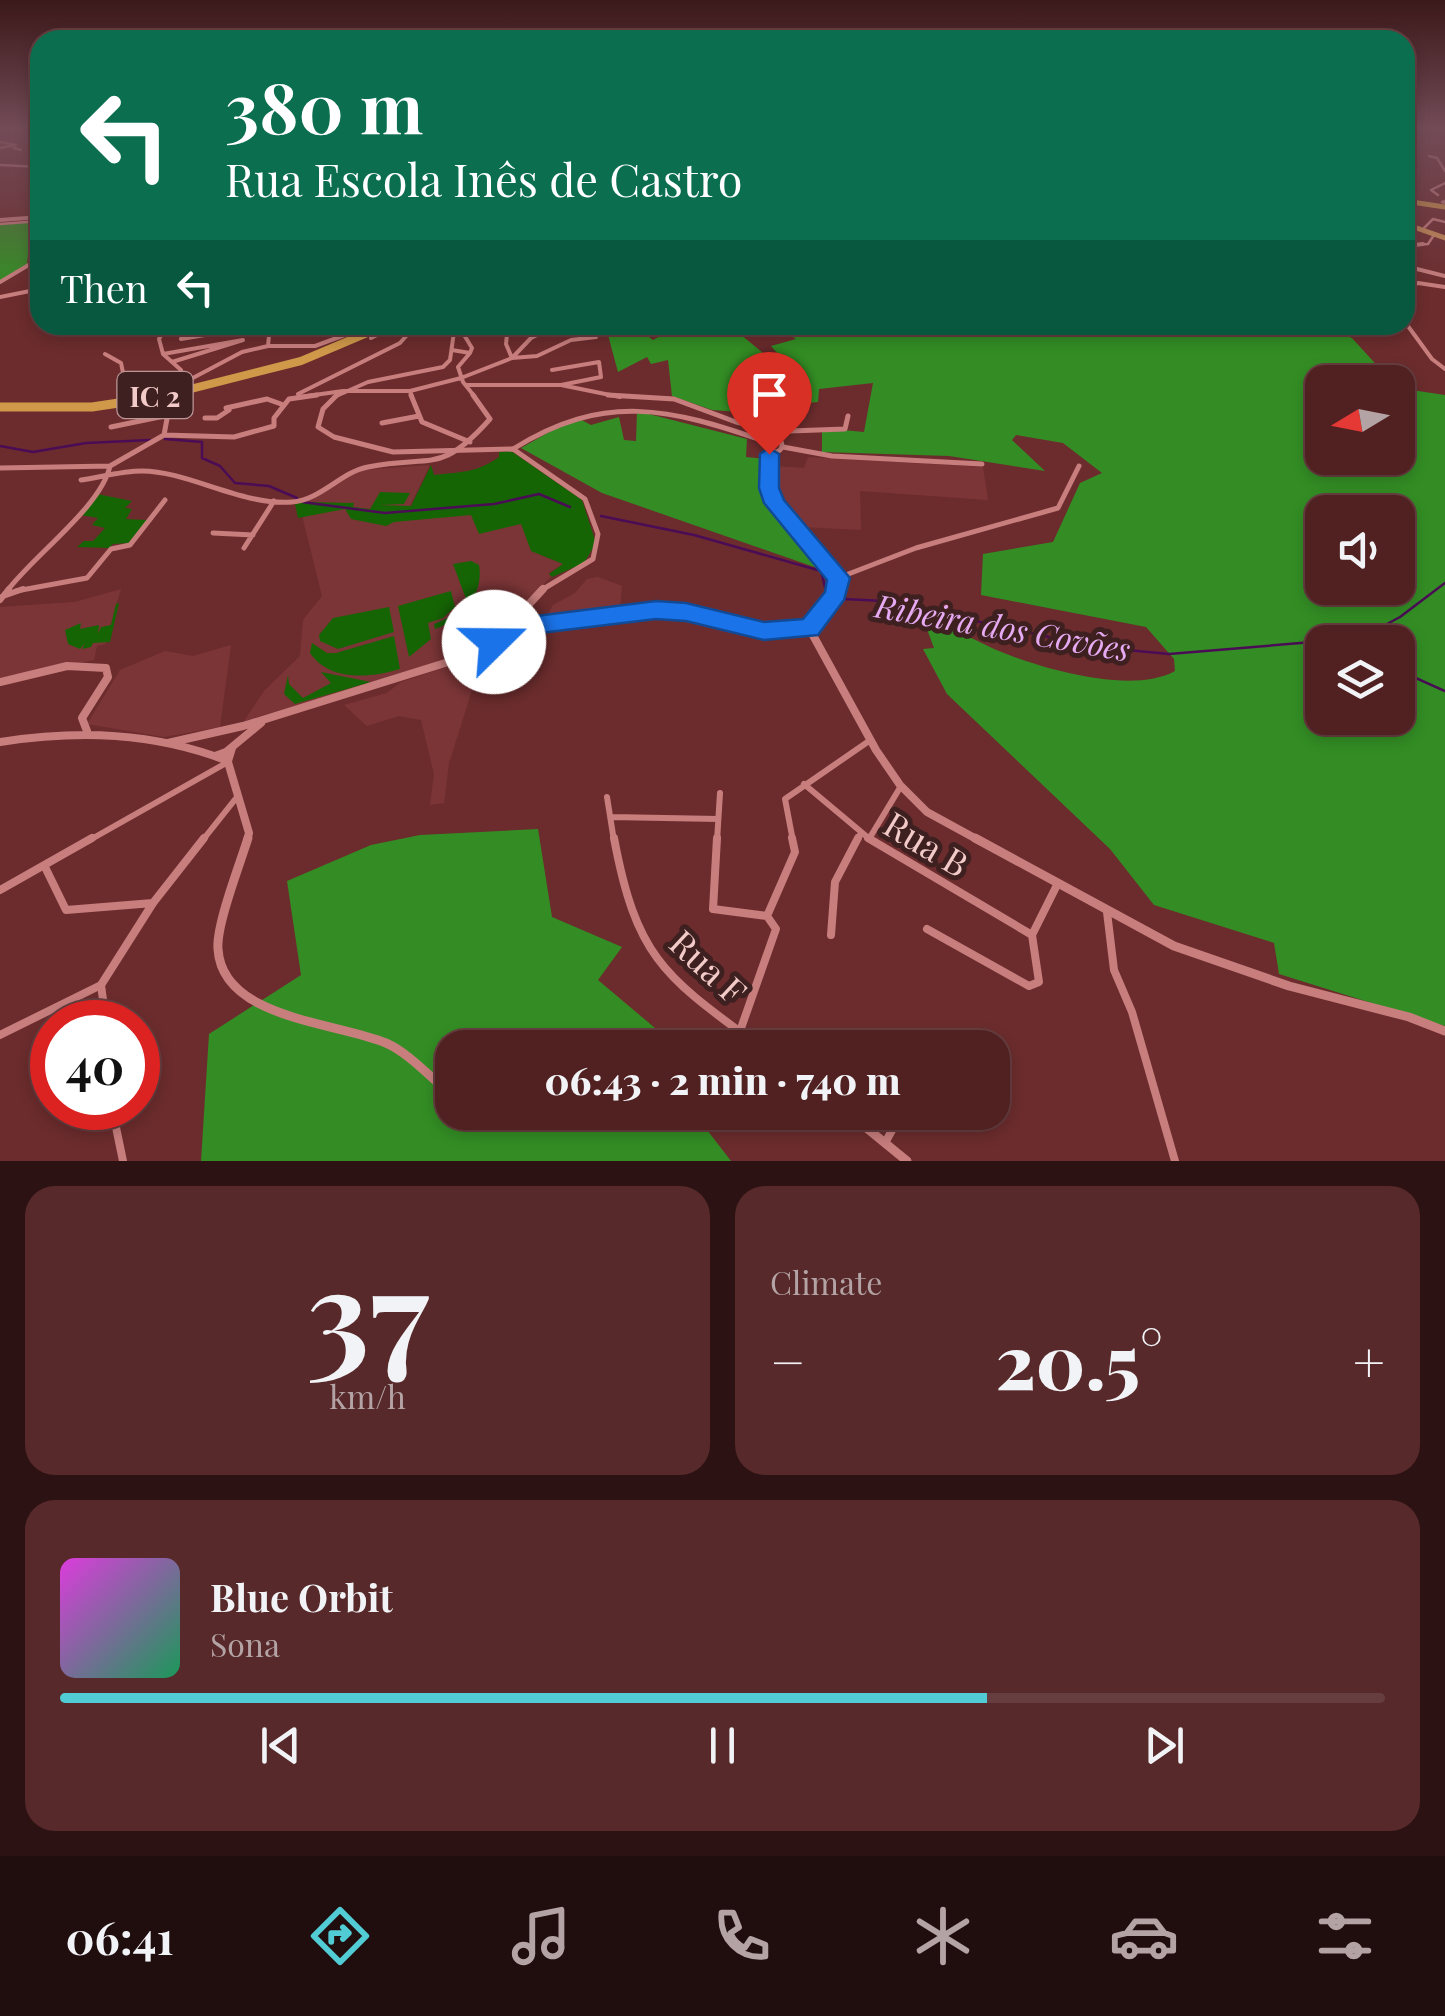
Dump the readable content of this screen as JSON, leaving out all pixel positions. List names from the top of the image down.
{
  "streets": {
    "highway": ["IC 2"],
    "street": ["Rua B", "Rua F"]
  },
  "water": ["Ribeira dos Covões"],
  "north": "left",
  "page": {
    "turn": ["380 m", "Rua Escola Inês de Castro"],
    "then": "Then",
    "limit": "40",
    "trip": "06:43 · 2 min · 740 m",
    "tile": [
      ["37", "km/h"],
      "Climate"
    ],
    "heat": ["−", "20.5°", "+"],
    "song": ["Blue Orbit", "Sona"],
    "tabs": "06:41"
  }
}
